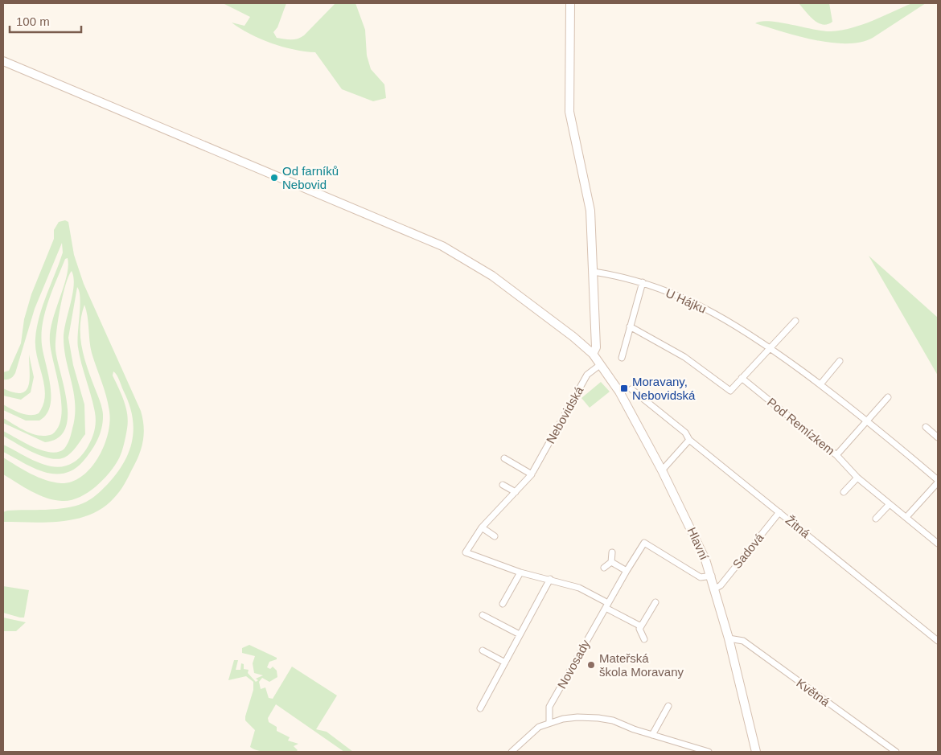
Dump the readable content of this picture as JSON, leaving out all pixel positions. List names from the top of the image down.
{
  "streets": {
    "street": [
      "U Hájku",
      "Nebovidská",
      "Pod Remízkem",
      "Žitná",
      "Hlavní",
      "Sadová",
      "Novosady",
      "Květná"
    ]
  },
  "crossings": [
    ["U Hájku", "Pod Remízkem"],
    ["Nebovidská", "Hlavní"],
    ["Žitná", "Sadová"],
    ["Hlavní", "Sadová"],
    ["Hlavní", "Novosady"],
    ["Hlavní", "Květná"]
  ],
  "places": {
    "other": ["Od farníků Nebovid", "Mateřská škola Moravany"],
    "transit": ["Moravany, Nebovidská"]
  },
  "scale_bar": "100 m"
}
